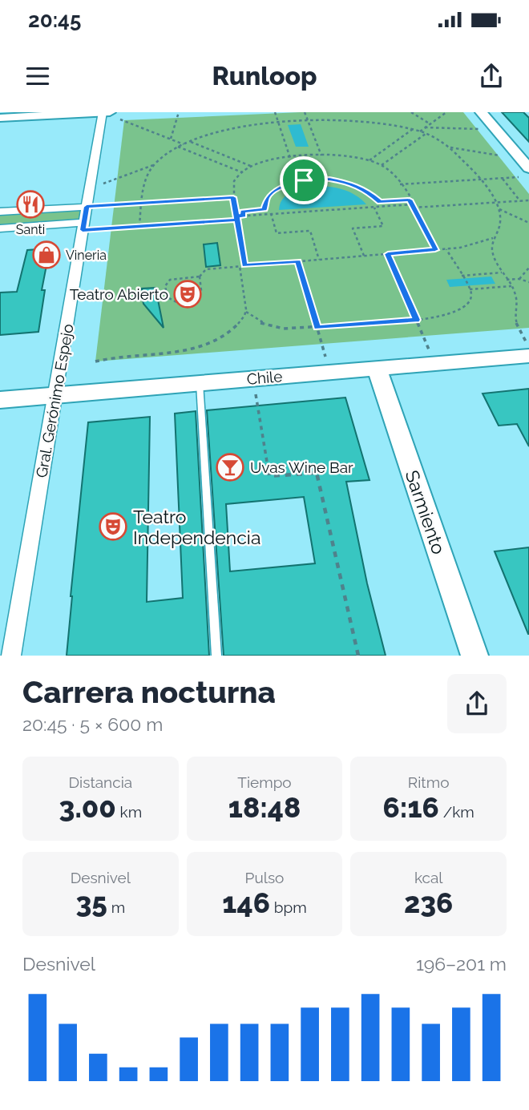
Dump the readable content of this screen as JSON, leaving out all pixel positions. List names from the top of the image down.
{
  "streets": {
    "street": ["Chile", "Gral. Gerónimo Espejo", "Sarmiento"]
  },
  "crossings": [
    ["Chile", "Gral. Gerónimo Espejo"],
    ["Chile", "Sarmiento"]
  ],
  "places": {
    "restaurant": ["Santi"],
    "shop": ["Vineria"],
    "theatre": ["Teatro Abierto", "Teatro Independencia"],
    "bar": ["Uvas Wine Bar"]
  },
  "page": {
    "status": "20:45",
    "header": "Runloop",
    "heading": ["Carrera nocturna", "20:45 · 5 × 600 m"],
    "stats": [
      ["Distancia", "3.00 km"],
      ["Tiempo", "18:48"],
      ["Ritmo", "6:16 /km"],
      ["Desnivel", "35 m"],
      ["Pulso", "146 bpm"],
      ["kcal", "236"]
    ],
    "chart": ["Desnivel", "196–201 m"]
  }
}
